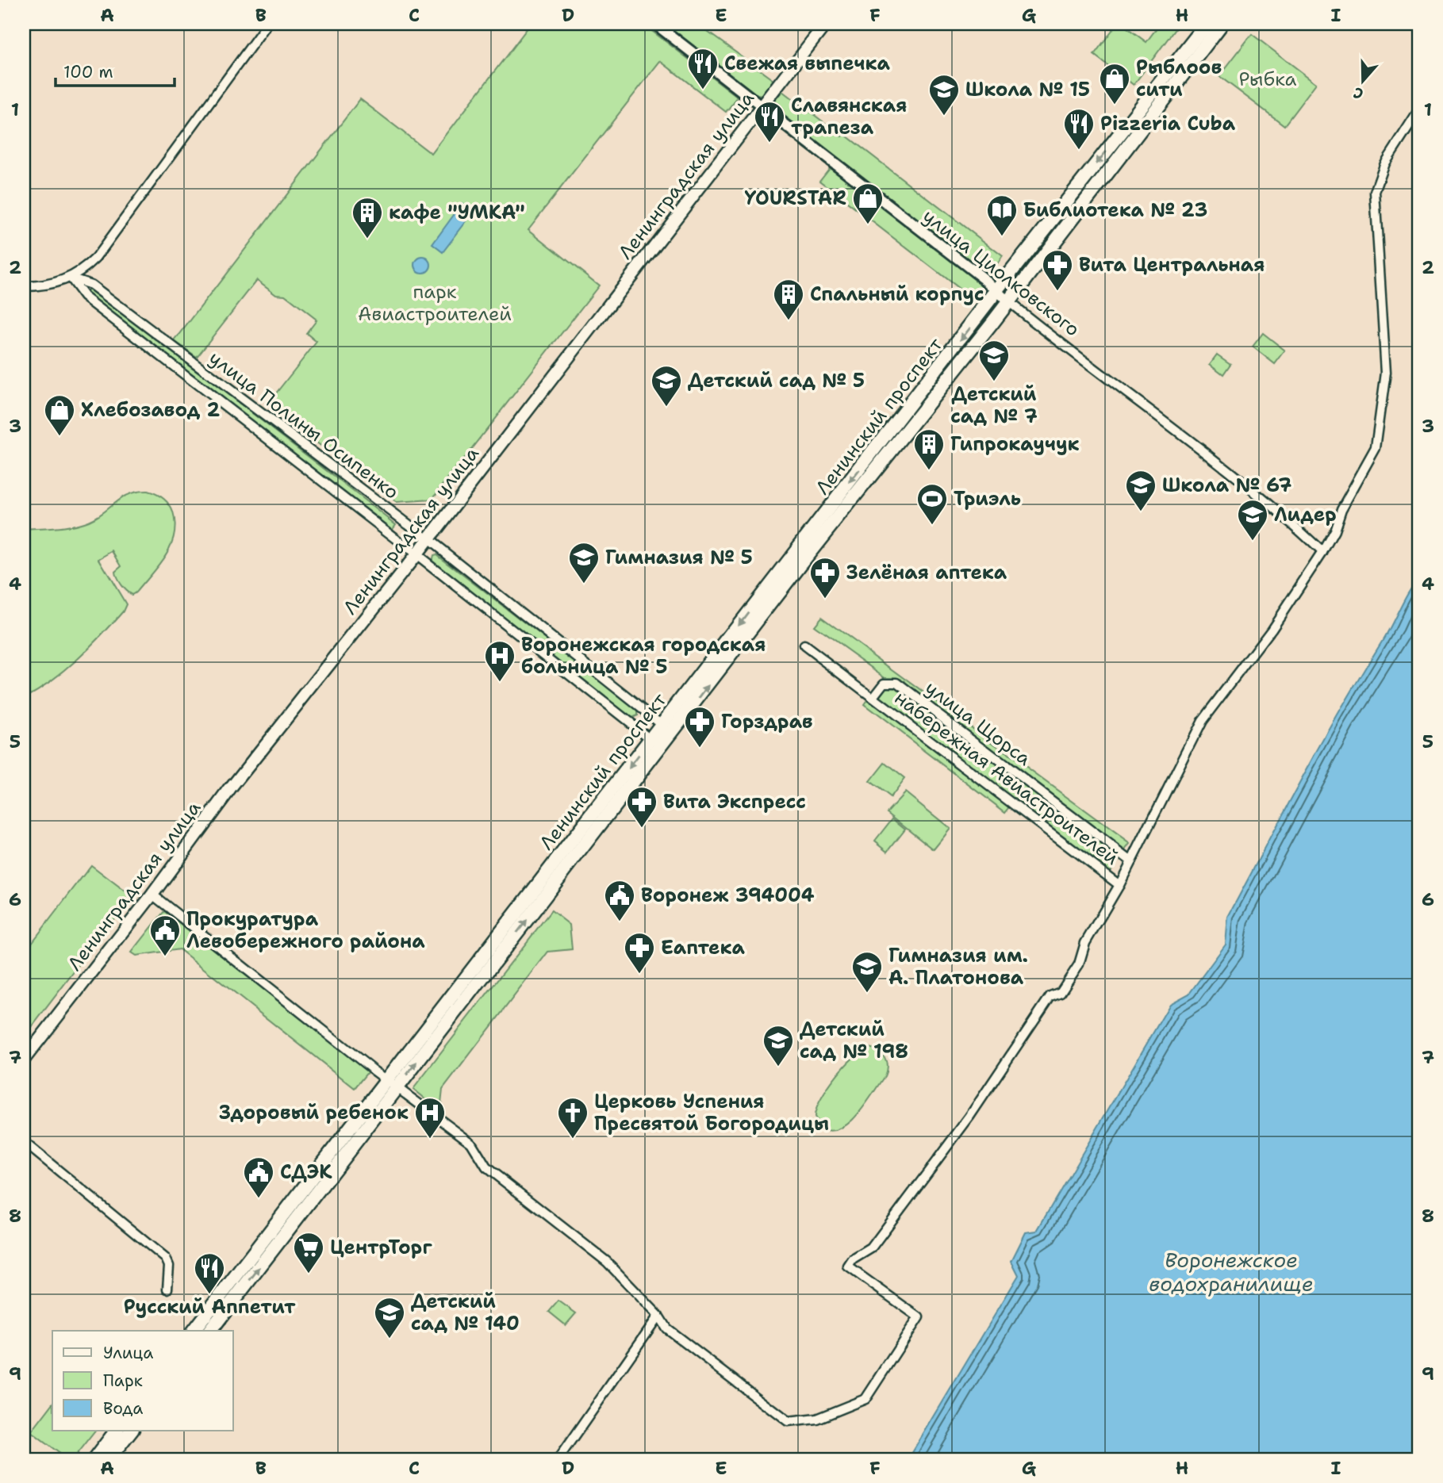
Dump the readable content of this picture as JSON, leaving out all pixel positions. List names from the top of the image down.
{
  "streets": {
    "main road": ["Ленинградская улица", "Ленинский проспект"],
    "street": [
      "улица Циолковского",
      "улица Полины Осипенко",
      "улица Щорса",
      "набережная Авиастроителей"
    ]
  },
  "crossings": [
    ["Ленинградская улица", "улица Циолковского"],
    ["Ленинградская улица", "улица Полины Осипенко"],
    ["улица Циолковского", "Ленинский проспект"],
    ["улица Циолковского", "набережная Авиастроителей"],
    ["Ленинский проспект", "улица Полины Осипенко"],
    ["улица Щорса", "набережная Авиастроителей"]
  ],
  "water": ["Воронежское водохранилище"],
  "parks": ["Рыбка", "парк Авиастроителей"],
  "places": {
    "restaurant": [
      "Свежая выпечка",
      "Славянская трапеза",
      "Pizzeria Cuba",
      "Русский Аппетит"
    ],
    "shop": ["Рыблоов сити", "YOURSTAR", "Хлебозавод 2"],
    "school or university": [
      "Школа № 15",
      "Детский сад № 7",
      "Детский сад № 5",
      "Школа № 67",
      "Лидер",
      "Гимназия № 5",
      "Гимназия им. А. Платонова",
      "Детский сад № 198",
      "Детский сад № 140"
    ],
    "library": ["Библиотека № 23"],
    "building": ["кафе \"УМКА\"", "Спальный корпус", "Гипрокаучук"],
    "pharmacy": [
      "Вита Центральная",
      "Зелёная аптека",
      "Горздрав",
      "Вита Экспресс",
      "Еаптека"
    ],
    "sports": ["Триэль"],
    "hospital": ["Воронежская городская больница № 5", "Здоровый ребенок"],
    "public building": ["Воронеж 394004", "Прокуратура Левобережного района", "СДЭК"],
    "church": ["Церковь Успения Пресвятой Богородицы"],
    "supermarket": ["ЦентрТорг"]
  },
  "legend": ["Улица", "Парк", "Вода"],
  "scale_bar": "100 m",
  "north": "bottom",
  "grid": {
    "columns": [
      "A",
      "B",
      "C",
      "D",
      "E",
      "F",
      "G",
      "H",
      "I"
    ],
    "rows": [
      "1",
      "2",
      "3",
      "4",
      "5",
      "6",
      "7",
      "8",
      "9"
    ]
  }
}
